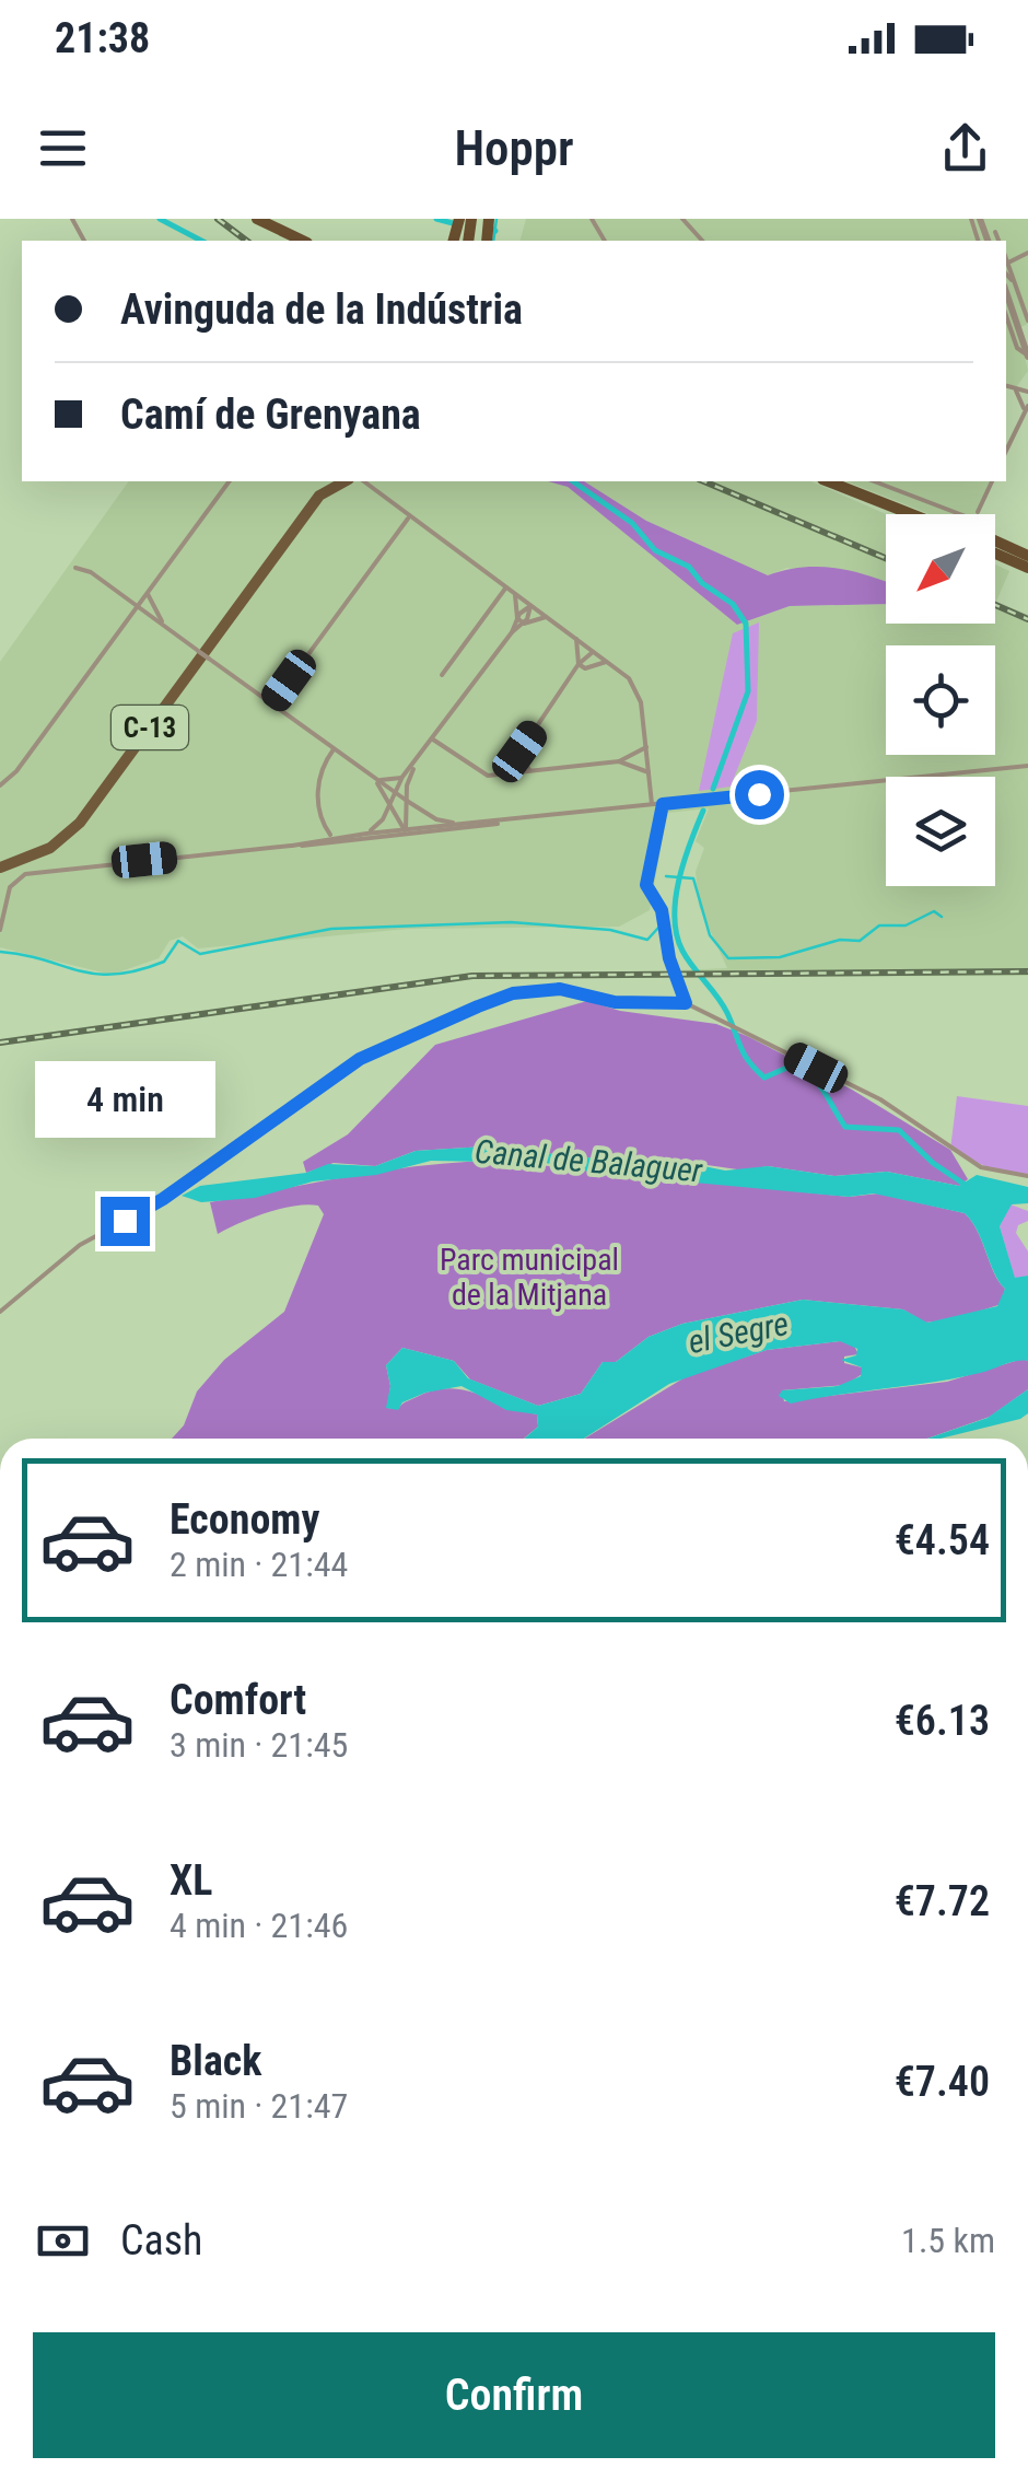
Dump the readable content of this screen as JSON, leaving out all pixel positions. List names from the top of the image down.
{
  "streets": {
    "main road": ["C-13"]
  },
  "water": ["Canal de Balaguer", "el Segre"],
  "parks": ["Parc municipal de la Mitjana"],
  "north": "bottom left",
  "page": {
    "status": "21:38",
    "header": "Hoppr",
    "banner": ["Avinguda de la Indústria", "Camí de Grenyana"],
    "bubble": "4 min",
    "list": [
      {
        "name": "Economy",
        "note": "2 min · 21:44",
        "value": "€4.54"
      },
      {
        "name": "Comfort",
        "note": "3 min · 21:45",
        "value": "€6.13"
      },
      {
        "name": "XL",
        "note": "4 min · 21:46",
        "value": "€7.72"
      },
      {
        "name": "Black",
        "note": "5 min · 21:47",
        "value": "€7.40"
      }
    ],
    "pay": ["Cash", "1.5 km"],
    "buttons": "Confirm"
  }
}
